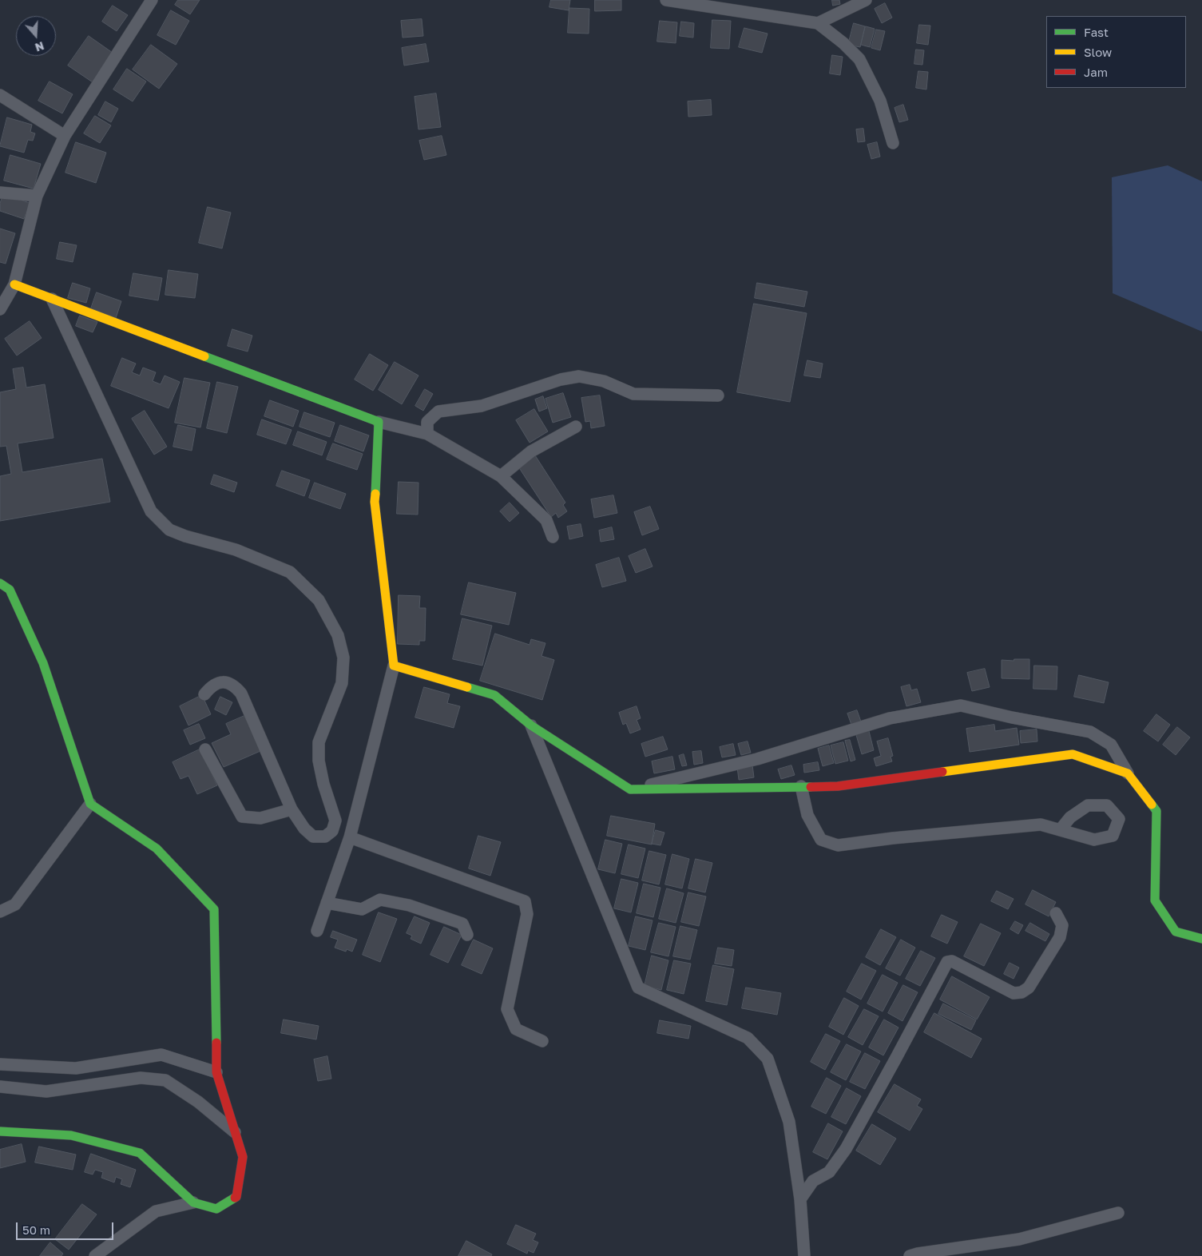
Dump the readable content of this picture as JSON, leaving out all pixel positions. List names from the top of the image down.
{
  "legend": ["Fast", "Slow", "Jam"],
  "scale_bar": "50 m",
  "north": "bottom"
}
